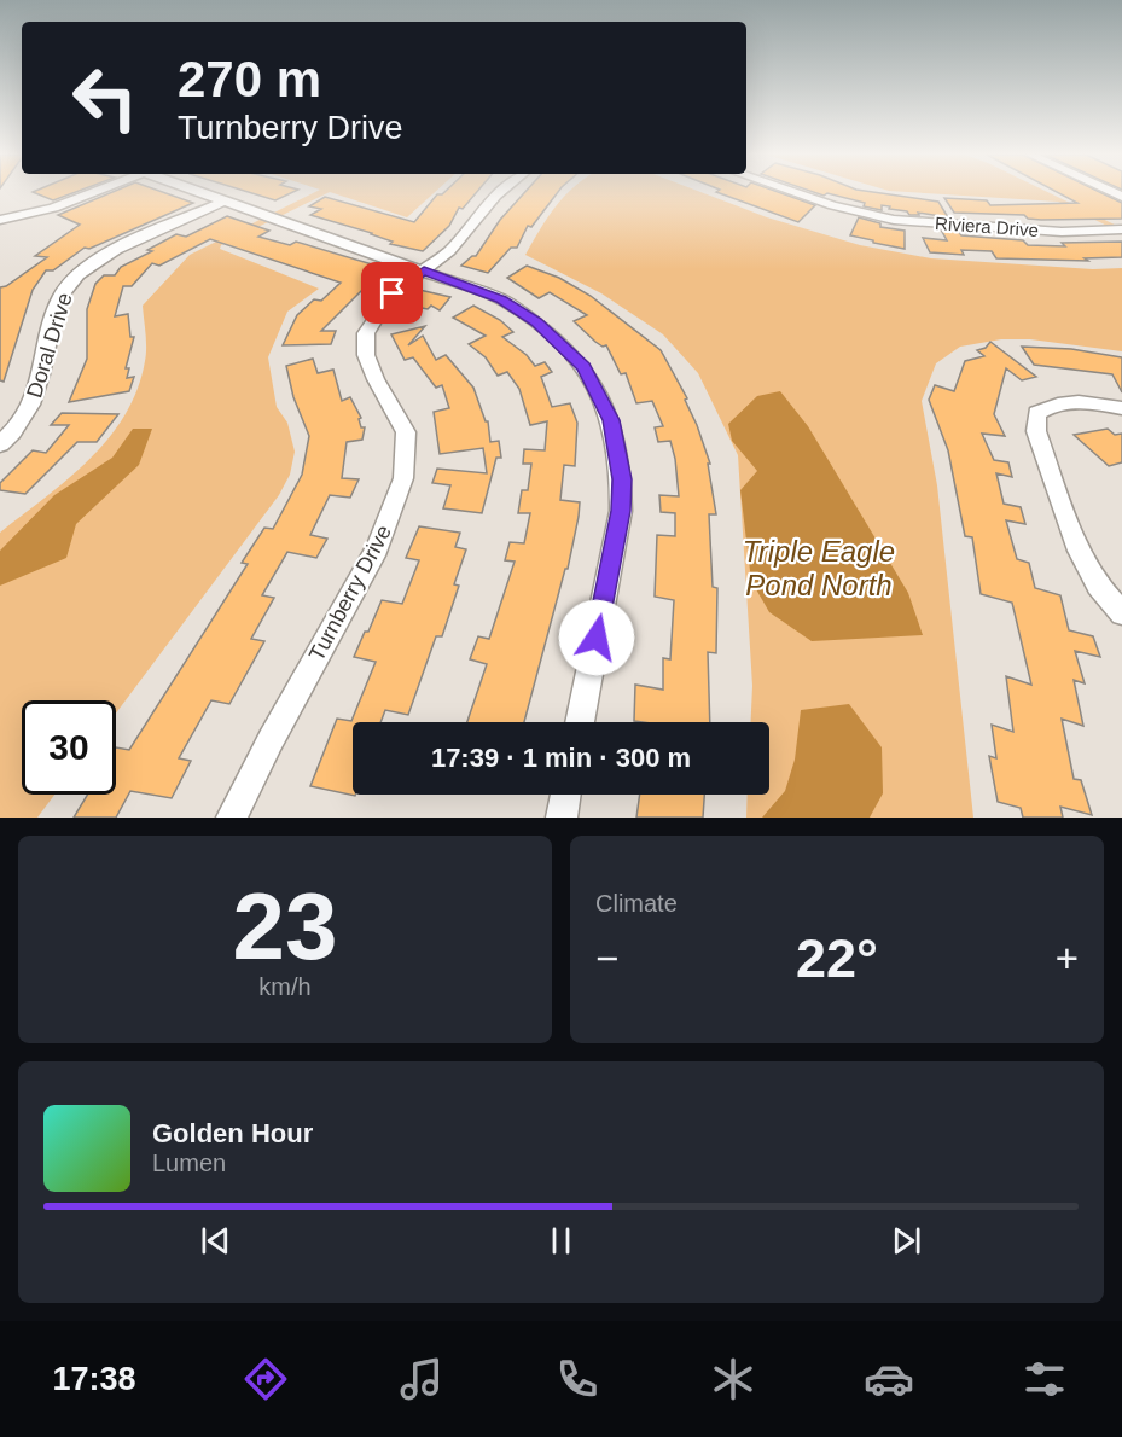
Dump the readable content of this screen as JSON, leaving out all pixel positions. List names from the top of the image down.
{
  "streets": {
    "street": ["Riviera Drive", "Doral Drive", "Turnberry Drive"]
  },
  "water": ["Triple Eagle Pond North"],
  "page": {
    "turn": ["270 m", "Turnberry Drive"],
    "limit": "30",
    "trip": "17:39 · 1 min · 300 m",
    "tile": [
      ["23", "km/h"],
      "Climate"
    ],
    "heat": ["−", "22°", "+"],
    "song": ["Golden Hour", "Lumen"],
    "tabs": "17:38"
  }
}
